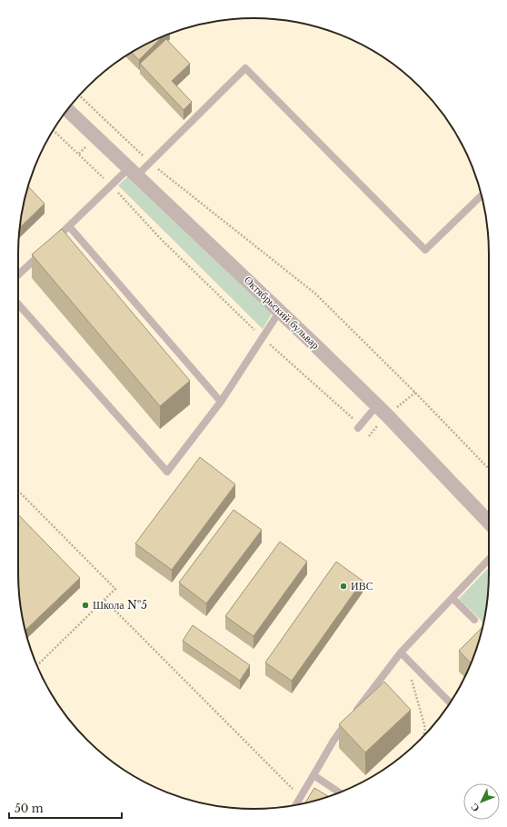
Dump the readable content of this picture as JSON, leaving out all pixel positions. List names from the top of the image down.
{
  "streets": {
    "street": ["Октябрьский бульвар"]
  },
  "places": ["ИВС", "Школа №5"],
  "scale_bar": "50 m",
  "north": "bottom left"
}
